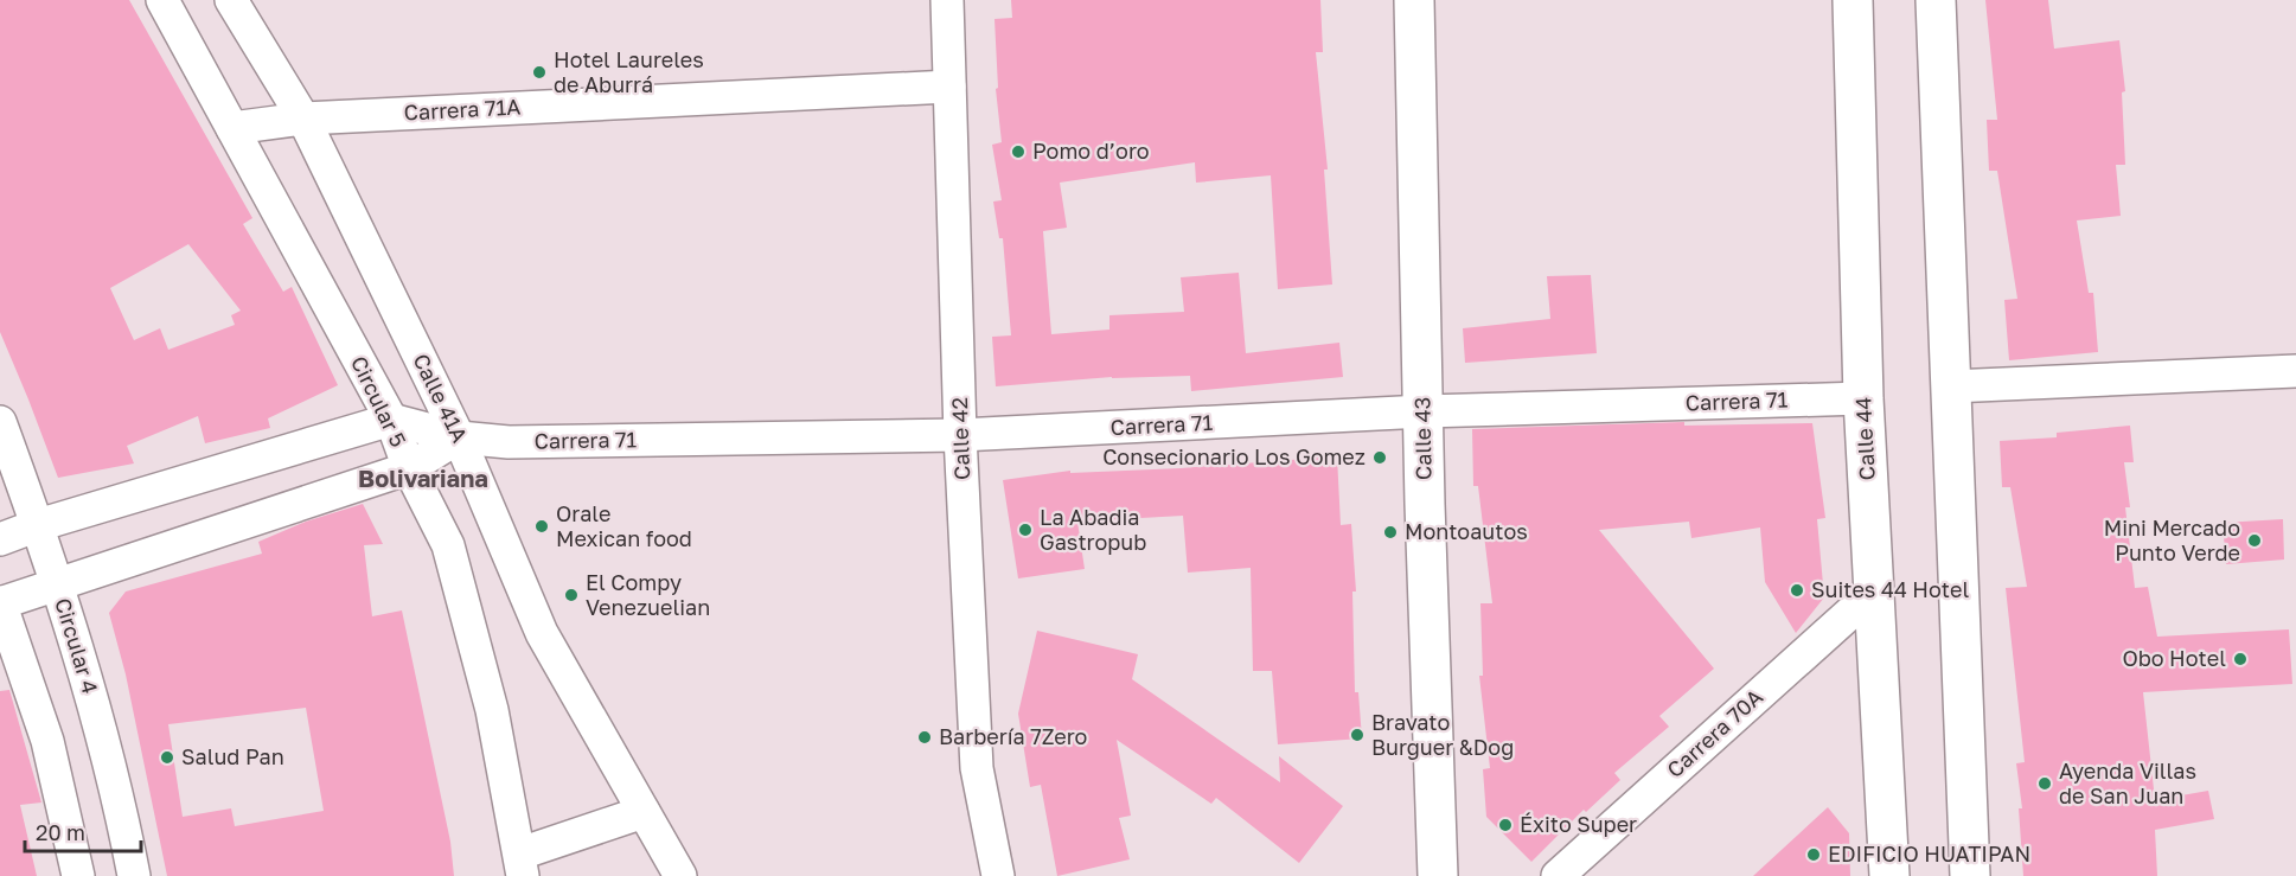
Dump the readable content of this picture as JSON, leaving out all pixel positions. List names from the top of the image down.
{
  "streets": {
    "main road": ["Calle 43", "Calle 44"],
    "street": [
      "Carrera 71A",
      "Calle 41A",
      "Circular 5",
      "Carrera 71",
      "Calle 42",
      "Circular 4",
      "Carrera 70A"
    ]
  },
  "crossings": [
    ["Carrera 71A", "Calle 41A"],
    ["Carrera 71A", "Circular 5"],
    ["Carrera 71A", "Calle 42"],
    ["Calle 41A", "Carrera 71"],
    ["Circular 5", "Carrera 71"],
    ["Carrera 71", "Calle 42"],
    ["Carrera 71", "Calle 43"],
    ["Carrera 71", "Calle 44"],
    ["Calle 44", "Carrera 70A"]
  ],
  "districts": ["Bolivariana"],
  "places": [
    "Hotel Laureles de Aburrá",
    "Pomo d’oro",
    "Consecionario Los Gomez",
    "Orale Mexican food",
    "La Abadia Gastropub",
    "Montoautos",
    "Mini Mercado Punto Verde",
    "Suites 44 Hotel",
    "El Compy Venezuelian",
    "Obo Hotel",
    "Bravato Burguer &Dog",
    "Barbería 7Zero",
    "Salud Pan",
    "Ayenda Villas de San Juan",
    "Éxito Super",
    "EDIFICIO HUATIPAN"
  ],
  "scale_bar": "20 m"
}
